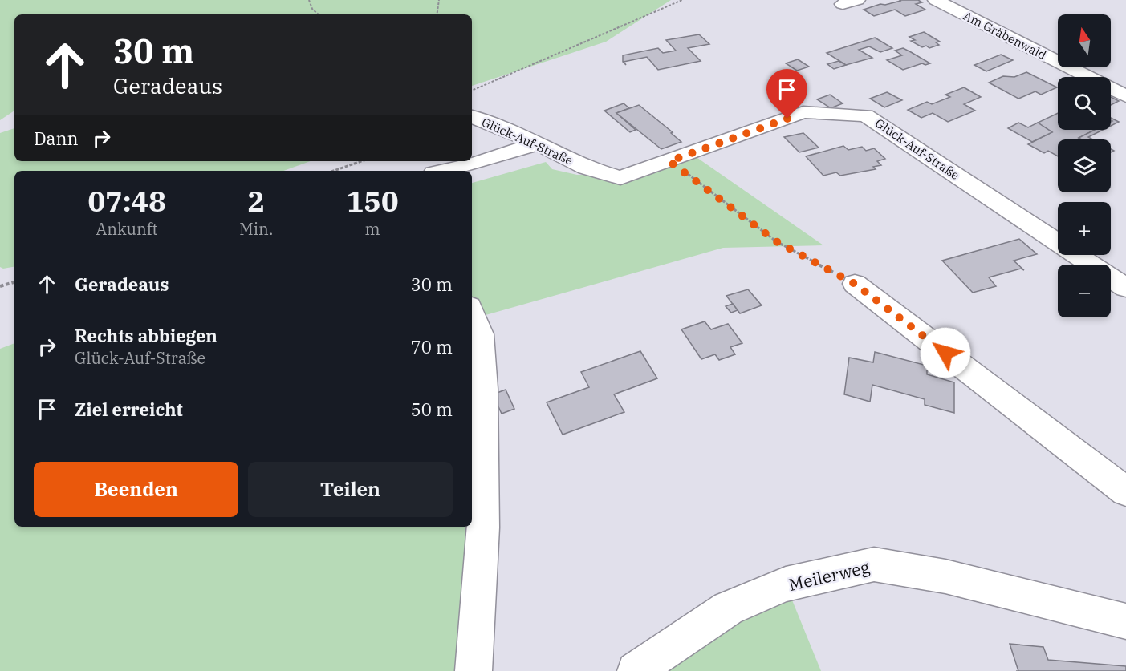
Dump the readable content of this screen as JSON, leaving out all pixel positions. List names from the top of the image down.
{
  "streets": {
    "street": ["Am Gräbenwald", "Glück-Auf-Straße", "Meilerweg"]
  },
  "north": "top",
  "page": {
    "map_buttons": ["+", "−"],
    "turn": ["30 m", "Geradeaus"],
    "then": "Dann",
    "eta": [
      "07:48",
      "Ankunft",
      "2",
      "Min.",
      "150",
      "m"
    ],
    "list": [
      {
        "name": "Geradeaus",
        "value": "30 m"
      },
      {
        "name": "Rechts abbiegen",
        "note": "Glück-Auf-Straße",
        "value": "70 m"
      },
      {
        "name": "Ziel erreicht",
        "value": "50 m"
      }
    ],
    "buttons": ["Beenden", "Teilen"]
  }
}
